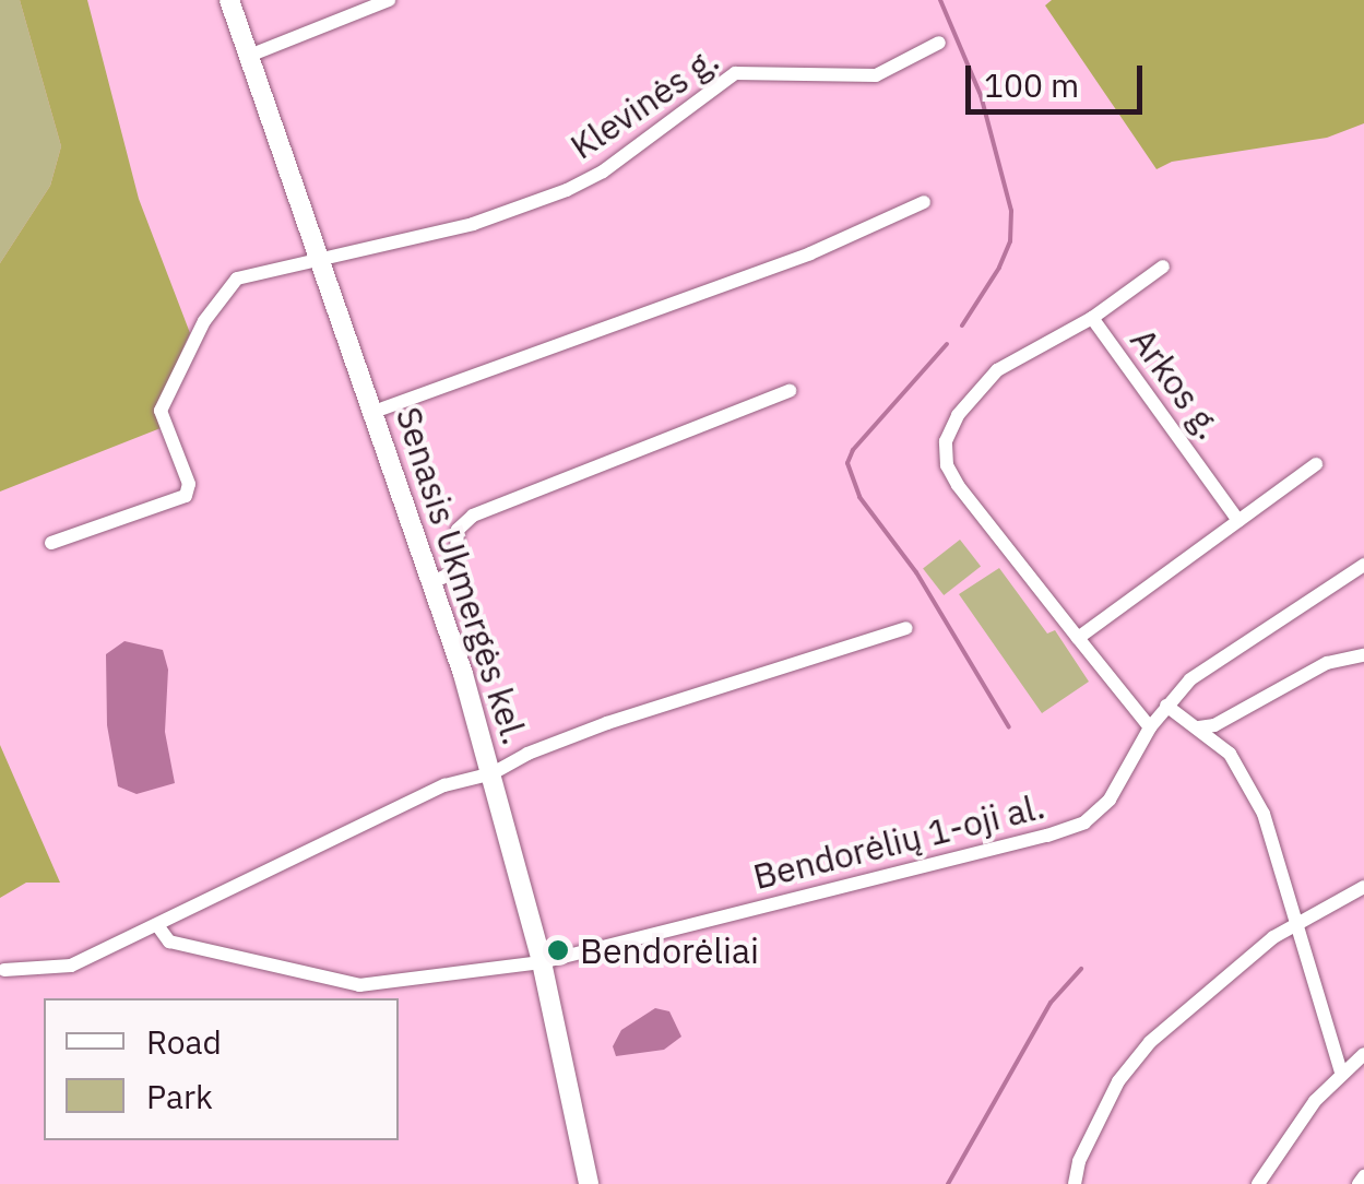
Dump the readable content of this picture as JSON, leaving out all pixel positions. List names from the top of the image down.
{
  "streets": {
    "main road": ["Senasis Ukmergės kel."],
    "street": ["Klevinės g.", "Arkos g.", "Bendorėlių 1-oji al."]
  },
  "crossings": [
    ["Klevinės g.", "Senasis Ukmergės kel."],
    ["Arkos g.", "Bendorėlių 1-oji al."],
    ["Senasis Ukmergės kel.", "Bendorėlių 1-oji al."]
  ],
  "places": ["Bendorėliai"],
  "legend": ["Road", "Park"],
  "scale_bar": "100 m"
}
